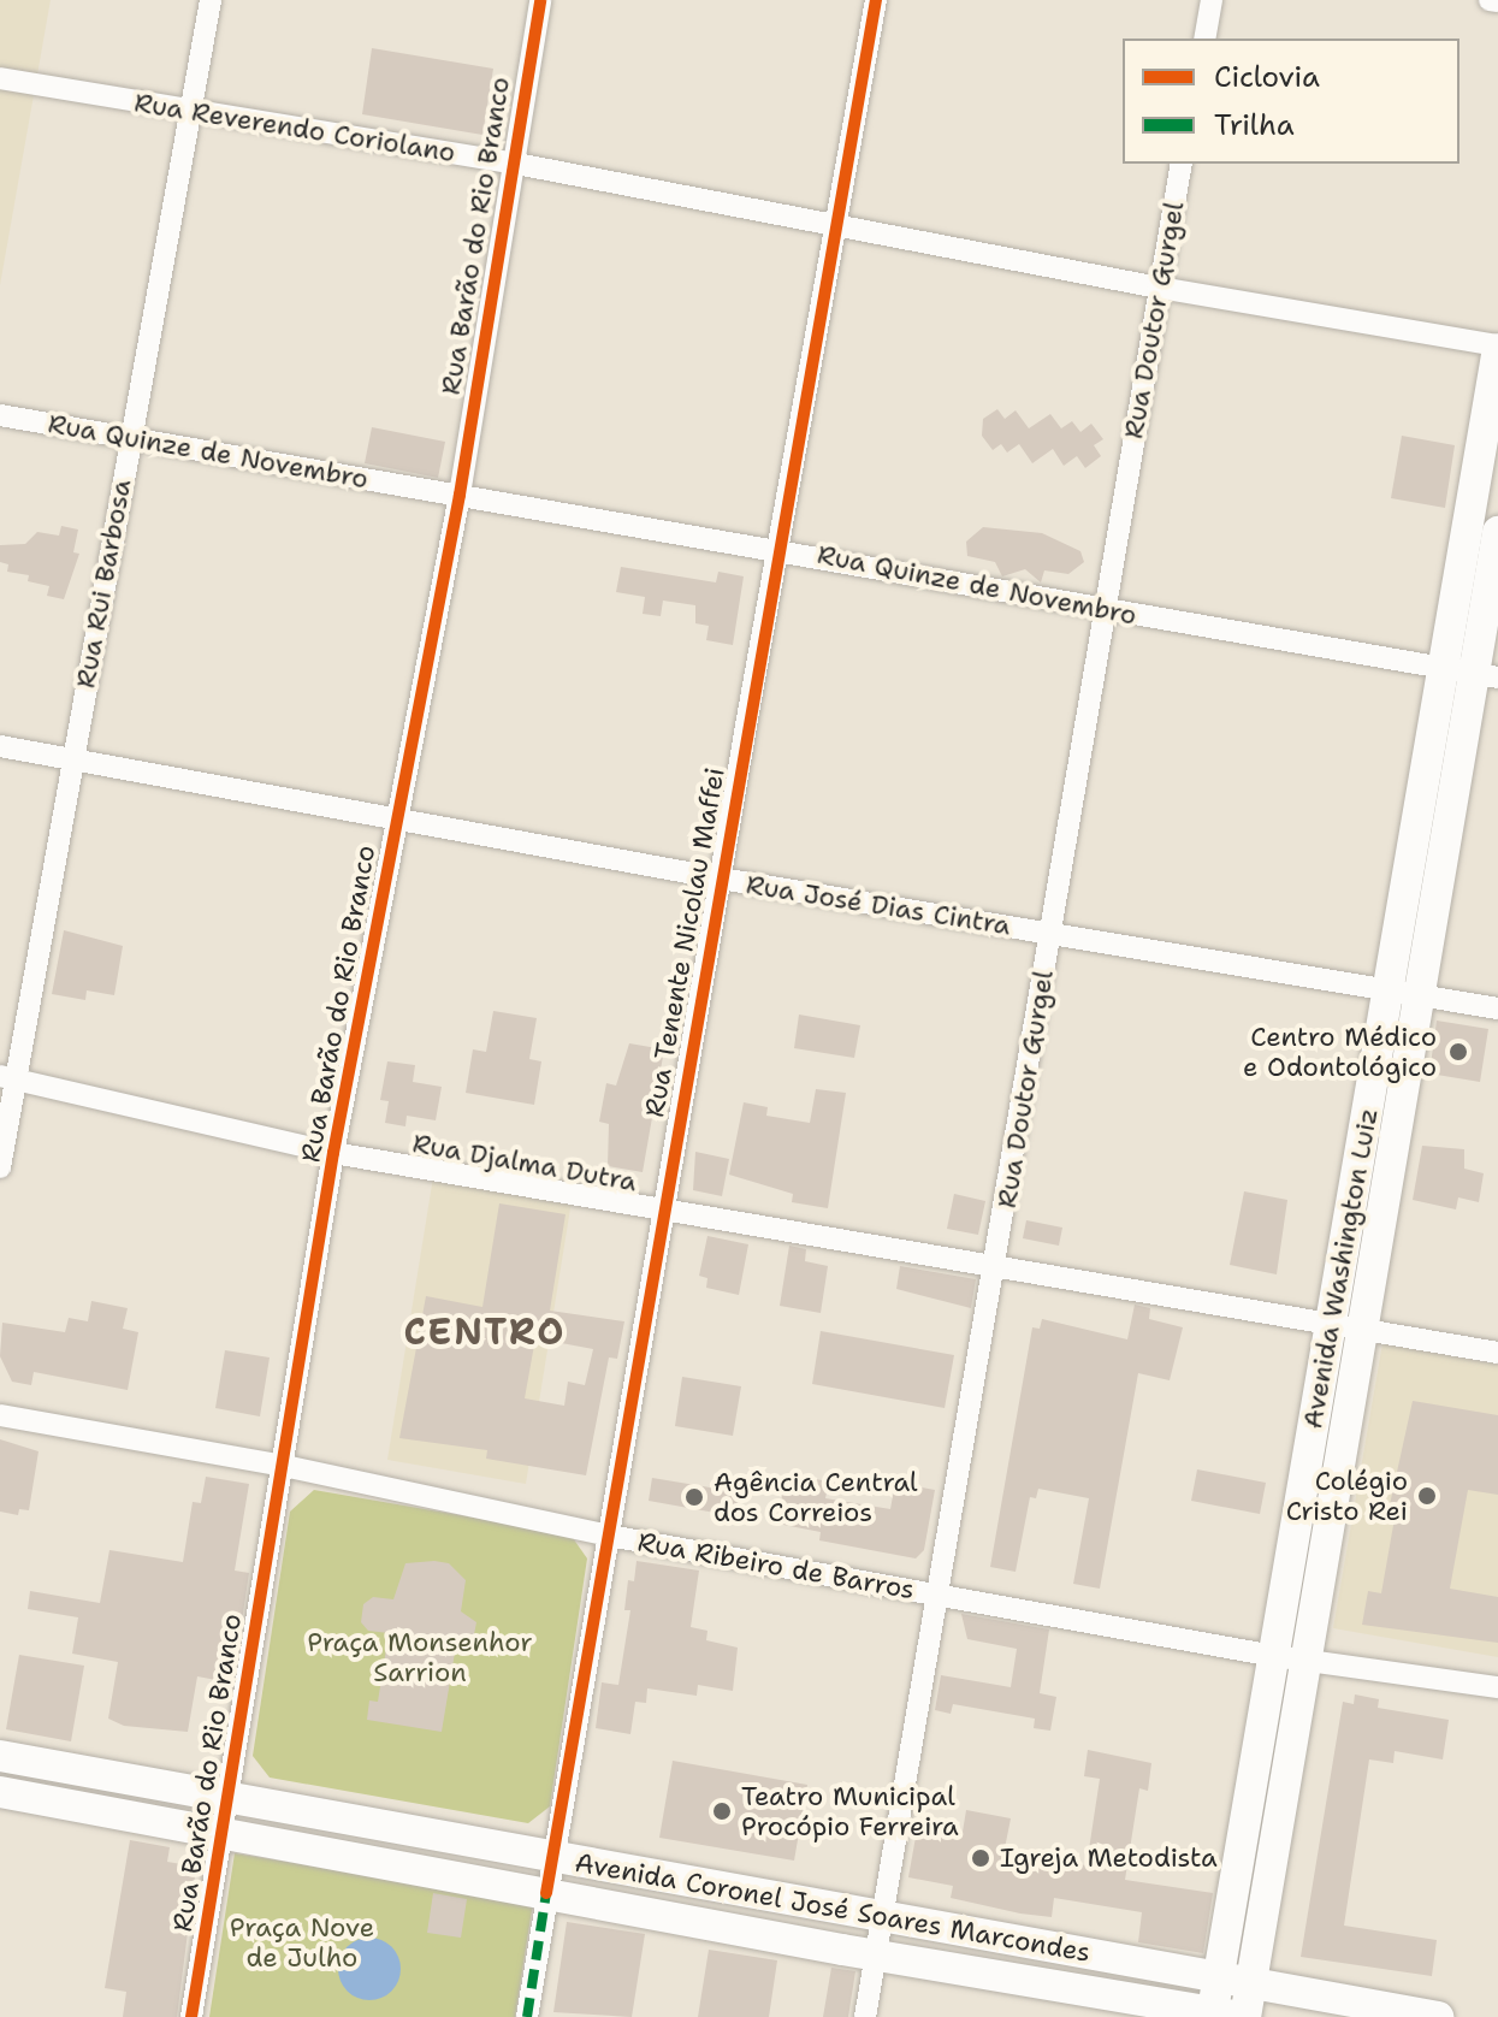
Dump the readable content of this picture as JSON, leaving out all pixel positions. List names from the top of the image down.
{
  "streets": {
    "main road": ["Avenida Washington Luiz", "Avenida Coronel José Soares Marcondes"],
    "street": [
      "Rua Reverendo Coriolano",
      "Rua Barão do Rio Branco",
      "Rua Doutor Gurgel",
      "Rua Quinze de Novembro",
      "Rua Rui Barbosa",
      "Rua José Dias Cintra",
      "Rua Tenente Nicolau Maffei",
      "Rua Djalma Dutra",
      "Rua Ribeiro de Barros"
    ]
  },
  "crossings": [
    ["Rua Reverendo Coriolano", "Rua Barão do Rio Branco"],
    ["Rua Reverendo Coriolano", "Rua Doutor Gurgel"],
    ["Rua Reverendo Coriolano", "Rua Rui Barbosa"],
    ["Rua Reverendo Coriolano", "Rua Tenente Nicolau Maffei"],
    ["Rua Reverendo Coriolano", "Avenida Washington Luiz"],
    ["Rua Barão do Rio Branco", "Rua Quinze de Novembro"],
    ["Rua Barão do Rio Branco", "Rua José Dias Cintra"],
    ["Rua Barão do Rio Branco", "Rua Djalma Dutra"],
    ["Rua Barão do Rio Branco", "Rua Ribeiro de Barros"],
    ["Rua Barão do Rio Branco", "Avenida Coronel José Soares Marcondes"],
    ["Rua Doutor Gurgel", "Rua Quinze de Novembro"],
    ["Rua Doutor Gurgel", "Rua José Dias Cintra"],
    ["Rua Doutor Gurgel", "Rua Djalma Dutra"],
    ["Rua Doutor Gurgel", "Rua Ribeiro de Barros"],
    ["Rua Doutor Gurgel", "Avenida Coronel José Soares Marcondes"],
    ["Rua Quinze de Novembro", "Rua Rui Barbosa"],
    ["Rua Quinze de Novembro", "Rua Tenente Nicolau Maffei"],
    ["Rua Quinze de Novembro", "Avenida Washington Luiz"],
    ["Rua Rui Barbosa", "Rua José Dias Cintra"],
    ["Rua Rui Barbosa", "Rua Djalma Dutra"],
    ["Rua José Dias Cintra", "Rua Tenente Nicolau Maffei"],
    ["Rua José Dias Cintra", "Avenida Washington Luiz"],
    ["Rua Tenente Nicolau Maffei", "Rua Djalma Dutra"],
    ["Rua Tenente Nicolau Maffei", "Rua Ribeiro de Barros"],
    ["Rua Tenente Nicolau Maffei", "Avenida Coronel José Soares Marcondes"],
    ["Rua Djalma Dutra", "Avenida Washington Luiz"],
    ["Avenida Washington Luiz", "Rua Ribeiro de Barros"],
    ["Avenida Washington Luiz", "Avenida Coronel José Soares Marcondes"]
  ],
  "districts": ["CENTRO"],
  "parks": ["Praça Monsenhor Sarrion", "Praça Nove de Julho"],
  "places": [
    "Centro Médico e Odontológico",
    "Colégio Cristo Rei",
    "Agência Central dos Correios",
    "Teatro Municipal Procópio Ferreira",
    "Igreja Metodista"
  ],
  "legend": ["Ciclovia", "Trilha"]
}
